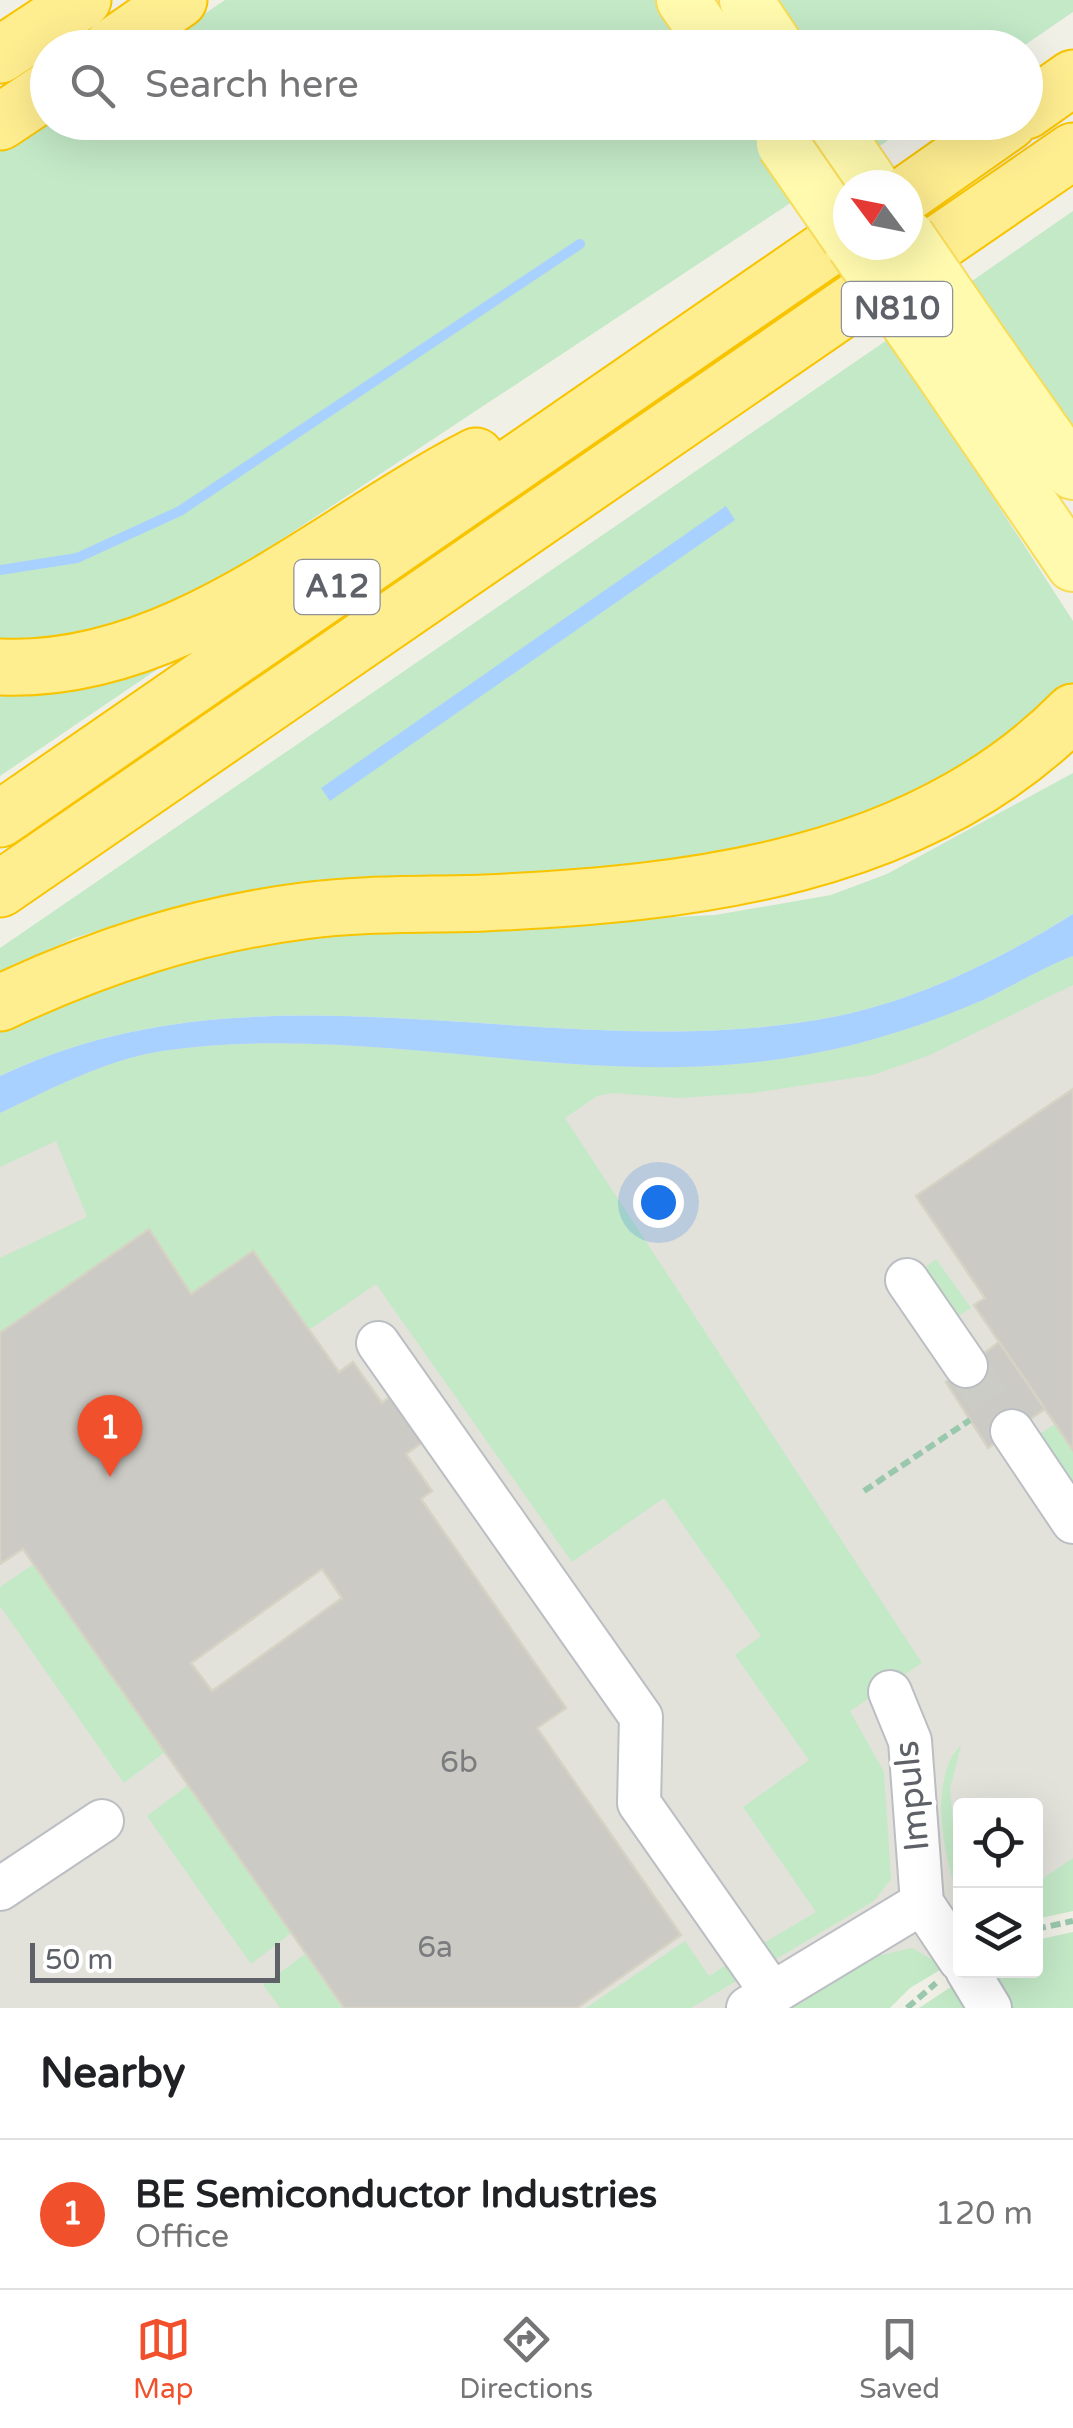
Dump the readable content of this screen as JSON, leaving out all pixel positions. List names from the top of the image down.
{
  "streets": {
    "highway": ["A12"],
    "main road": ["N810"],
    "street": ["Impuls"]
  },
  "house_numbers": ["6b", "6a"],
  "scale_bar": "50 m",
  "north": "top left",
  "page": {
    "search": "Search here",
    "pins": "1",
    "scale": "50 m",
    "heading": "Nearby",
    "list": [
      {
        "mark": "1",
        "name": "BE Semiconductor Industries",
        "note": "Office",
        "value": "120 m"
      }
    ],
    "nav": ["Map", "Directions", "Saved"]
  }
}
